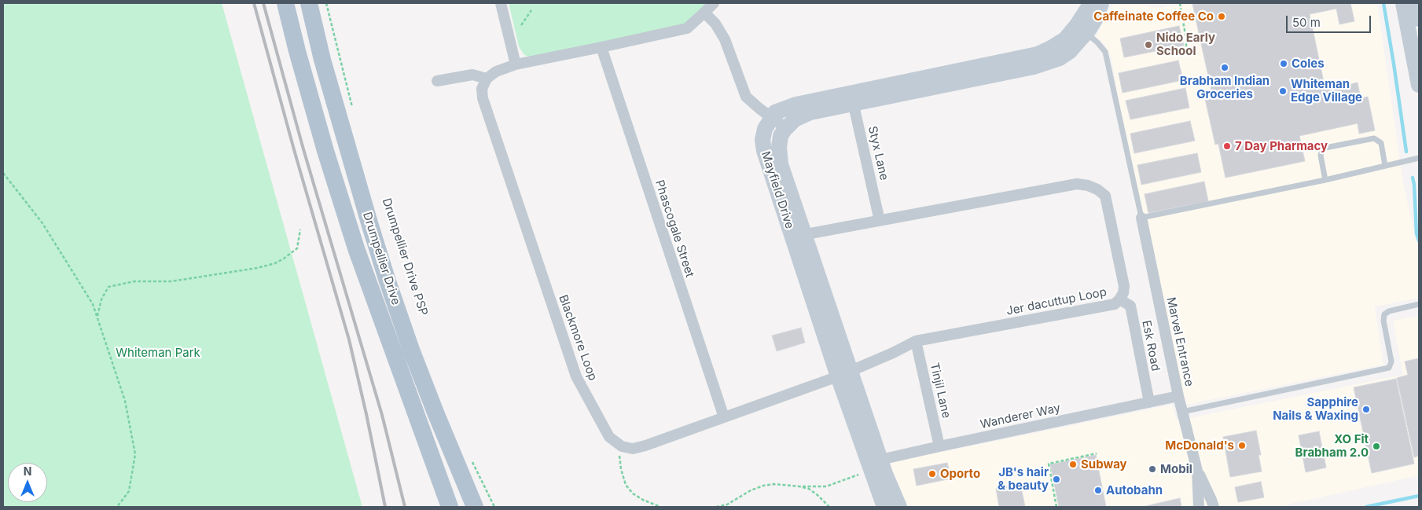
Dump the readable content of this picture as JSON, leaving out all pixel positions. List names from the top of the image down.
{
  "streets": {
    "main road": ["Drumpellier Drive"],
    "street": [
      "Styx Lane",
      "Mayfield Drive",
      "Phascogale Street",
      "Jer dacuttup Loop",
      "Blackmore Loop",
      "Marvel Entrance",
      "Esk Road",
      "Tinjil Lane",
      "Wanderer Way"
    ]
  },
  "crossings": [
    ["Styx Lane", "Jer dacuttup Loop"],
    ["Mayfield Drive", "Jer dacuttup Loop"],
    ["Mayfield Drive", "Blackmore Loop"],
    ["Mayfield Drive", "Wanderer Way"],
    ["Phascogale Street", "Blackmore Loop"],
    ["Jer dacuttup Loop", "Blackmore Loop"],
    ["Jer dacuttup Loop", "Esk Road"],
    ["Jer dacuttup Loop", "Tinjil Lane"],
    ["Marvel Entrance", "Wanderer Way"],
    ["Esk Road", "Wanderer Way"],
    ["Tinjil Lane", "Wanderer Way"]
  ],
  "parks": ["Whiteman Park"],
  "places": [
    "Caffeinate Coffee Co",
    "Nido Early School",
    "Coles",
    "Brabham Indian Groceries",
    "Whiteman Edge Village",
    "7 Day Pharmacy",
    "Sapphire Nails & Waxing",
    "McDonald's",
    "XO Fit Brabham 2.0",
    "Subway",
    "Mobil",
    "Oporto",
    "JB's hair & beauty",
    "Autobahn"
  ],
  "scale_bar": "50 m",
  "north": "top"
}
